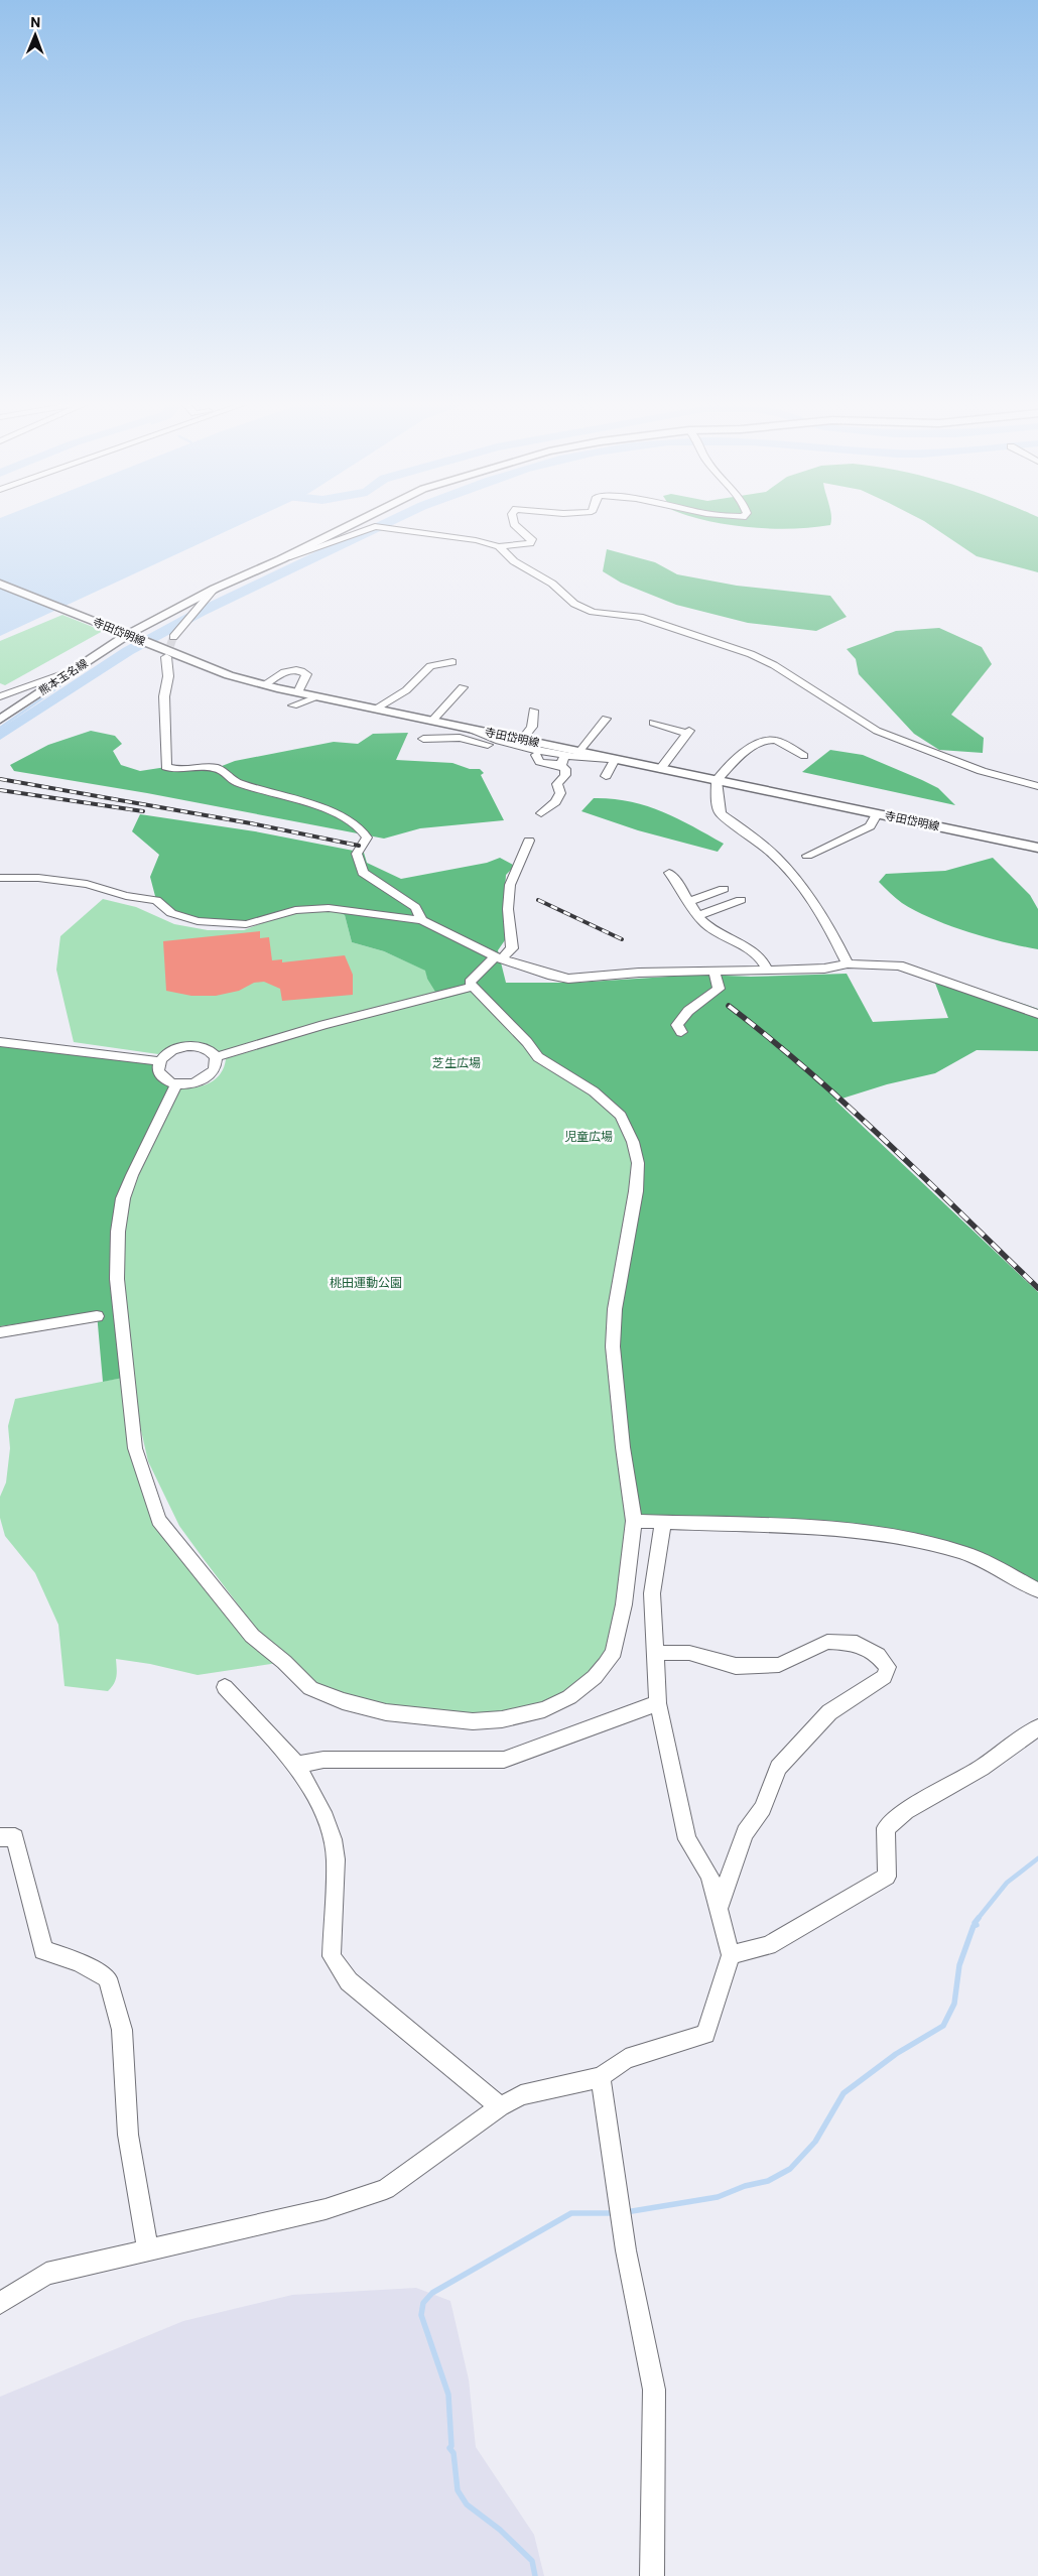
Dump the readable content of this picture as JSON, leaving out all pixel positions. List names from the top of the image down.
{
  "streets": {
    "main road": ["寺田岱明線", "熊本玉名線"]
  },
  "crossings": [
    ["寺田岱明線", "熊本玉名線"]
  ],
  "parks": ["芝生広場", "児童広場", "桃田運動公園"],
  "north": "top"
}
